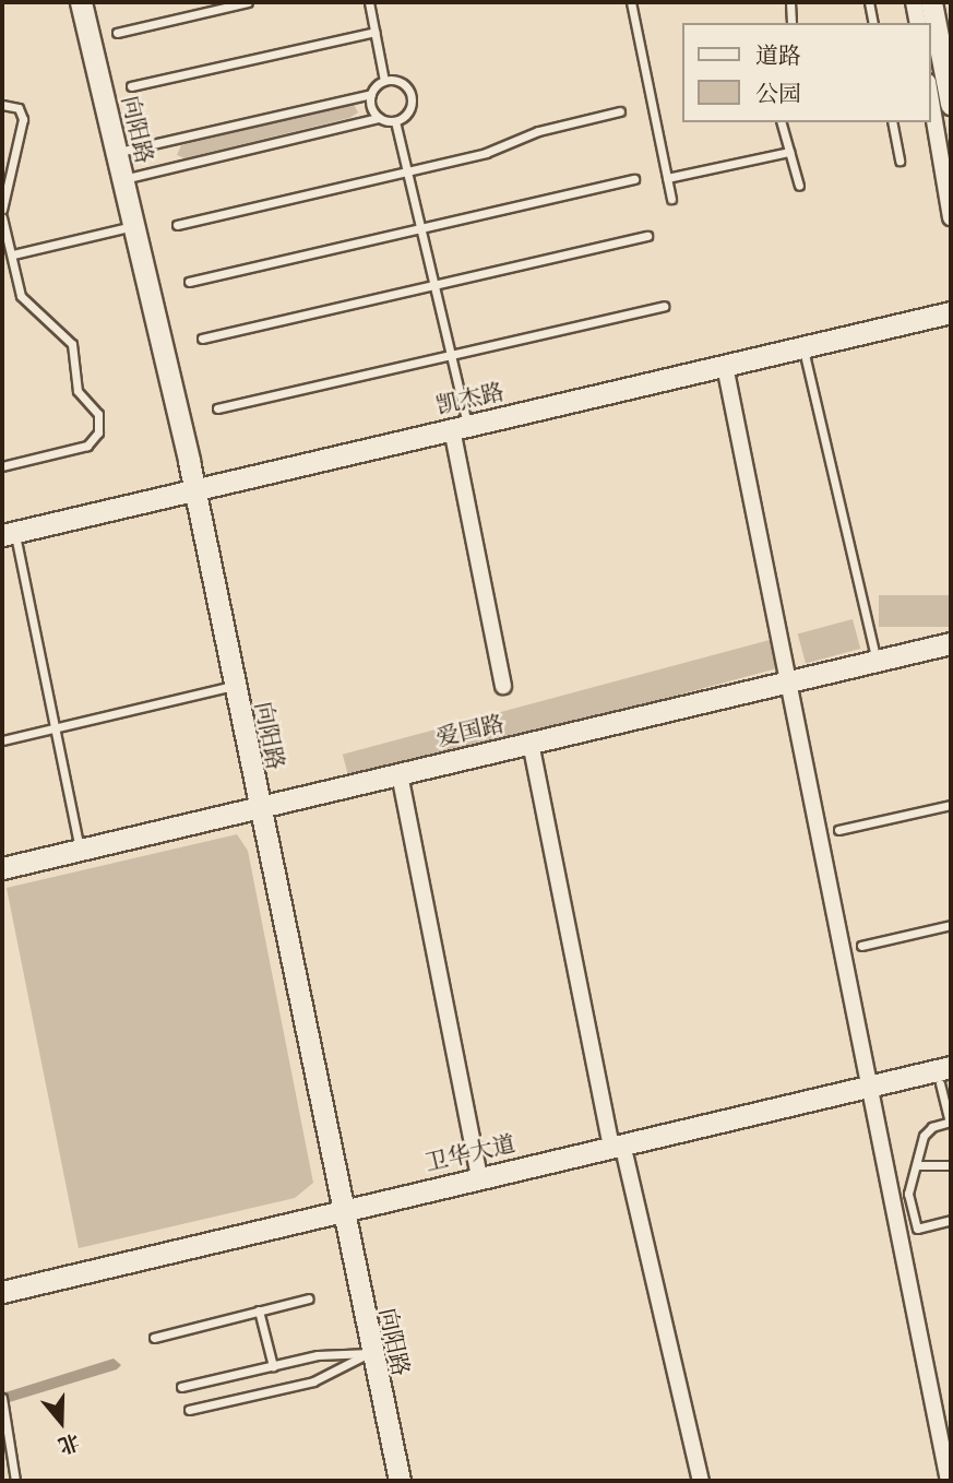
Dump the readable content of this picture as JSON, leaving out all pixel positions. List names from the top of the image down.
{
  "streets": {
    "street": [
      "向阳路",
      "凯杰路",
      "爱国路",
      "卫华大道"
    ]
  },
  "crossings": [
    ["向阳路", "凯杰路"],
    ["向阳路", "爱国路"],
    ["向阳路", "卫华大道"]
  ],
  "legend": ["道路", "公园"],
  "north": "bottom"
}
